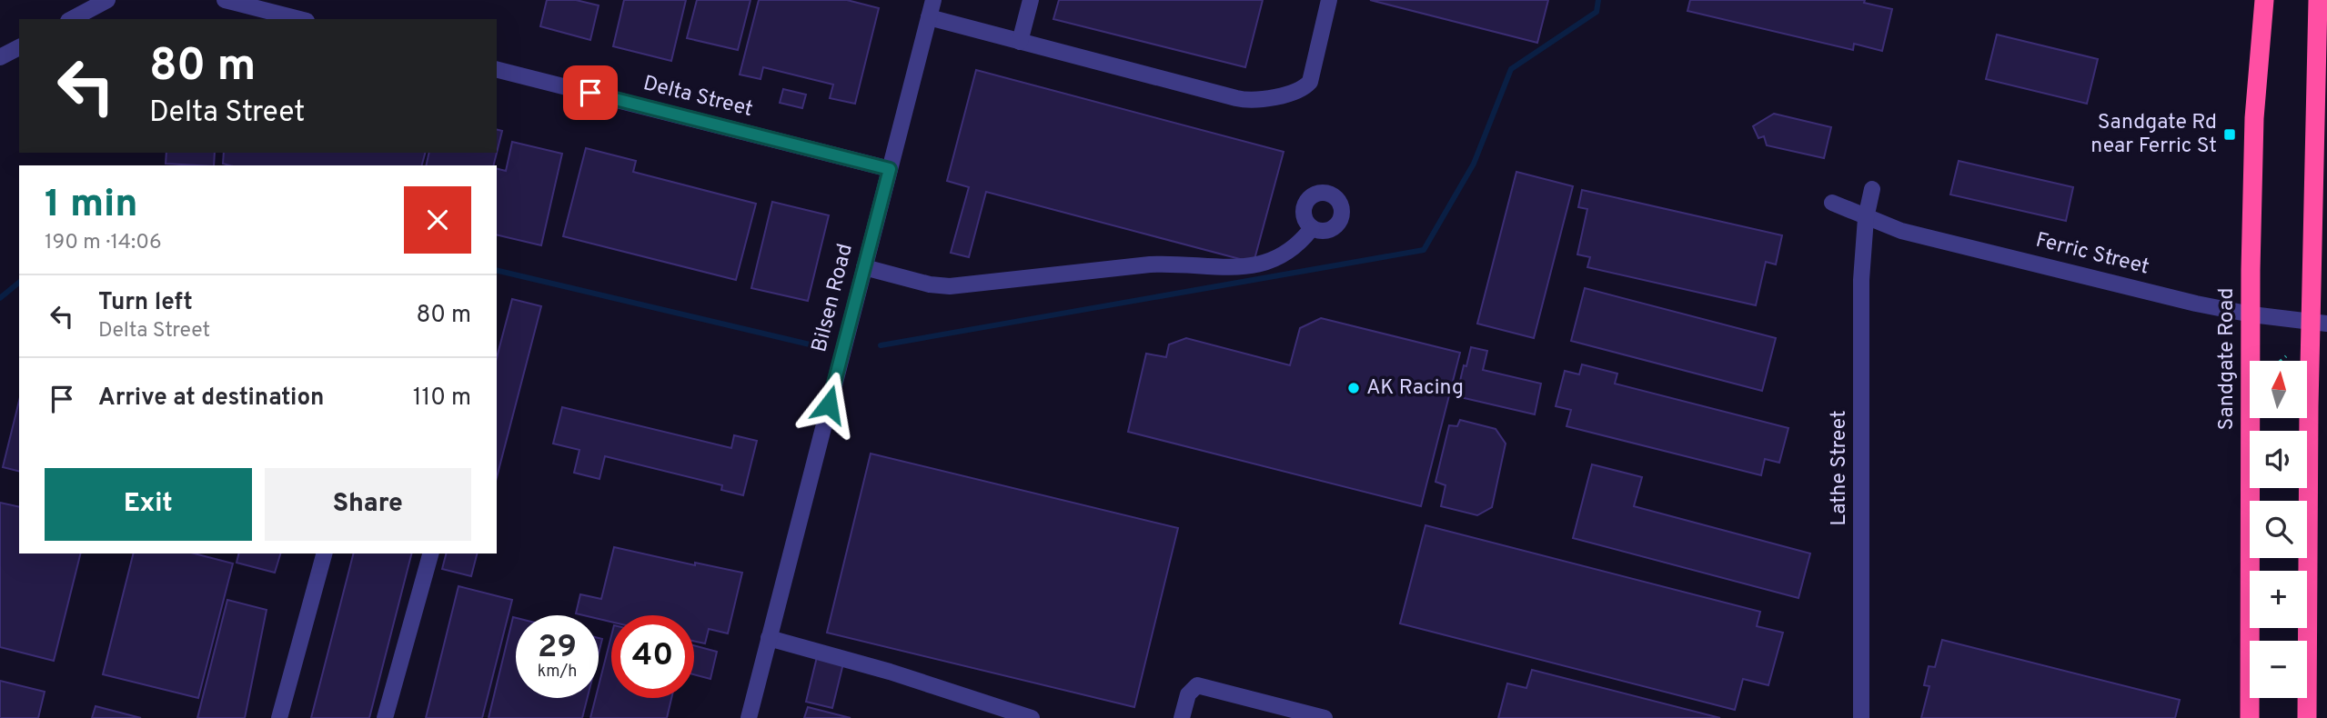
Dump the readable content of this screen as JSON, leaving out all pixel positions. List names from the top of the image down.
{
  "streets": {
    "highway": ["Sandgate Road"],
    "street": [
      "Delta Street",
      "Ferric Street",
      "Bilsen Road",
      "Lathe Street"
    ]
  },
  "crossings": [
    ["Delta Street", "Bilsen Road"],
    ["Ferric Street", "Sandgate Road"],
    ["Ferric Street", "Lathe Street"]
  ],
  "places": {
    "transit": ["Sandgate Rd near Ferric St"],
    "other": ["AK Racing"]
  },
  "north": "top",
  "page": {
    "turn": ["80 m", "Delta Street"],
    "heading": ["1 min", "190 m · 14:06"],
    "list": [
      {
        "name": "Turn left",
        "note": "Delta Street",
        "value": "80 m"
      },
      {
        "name": "Arrive at destination",
        "value": "110 m"
      }
    ],
    "map_buttons": ["+", "−"],
    "buttons": ["Exit", "Share"],
    "speed": "29 km/h",
    "limit": "40"
  }
}
